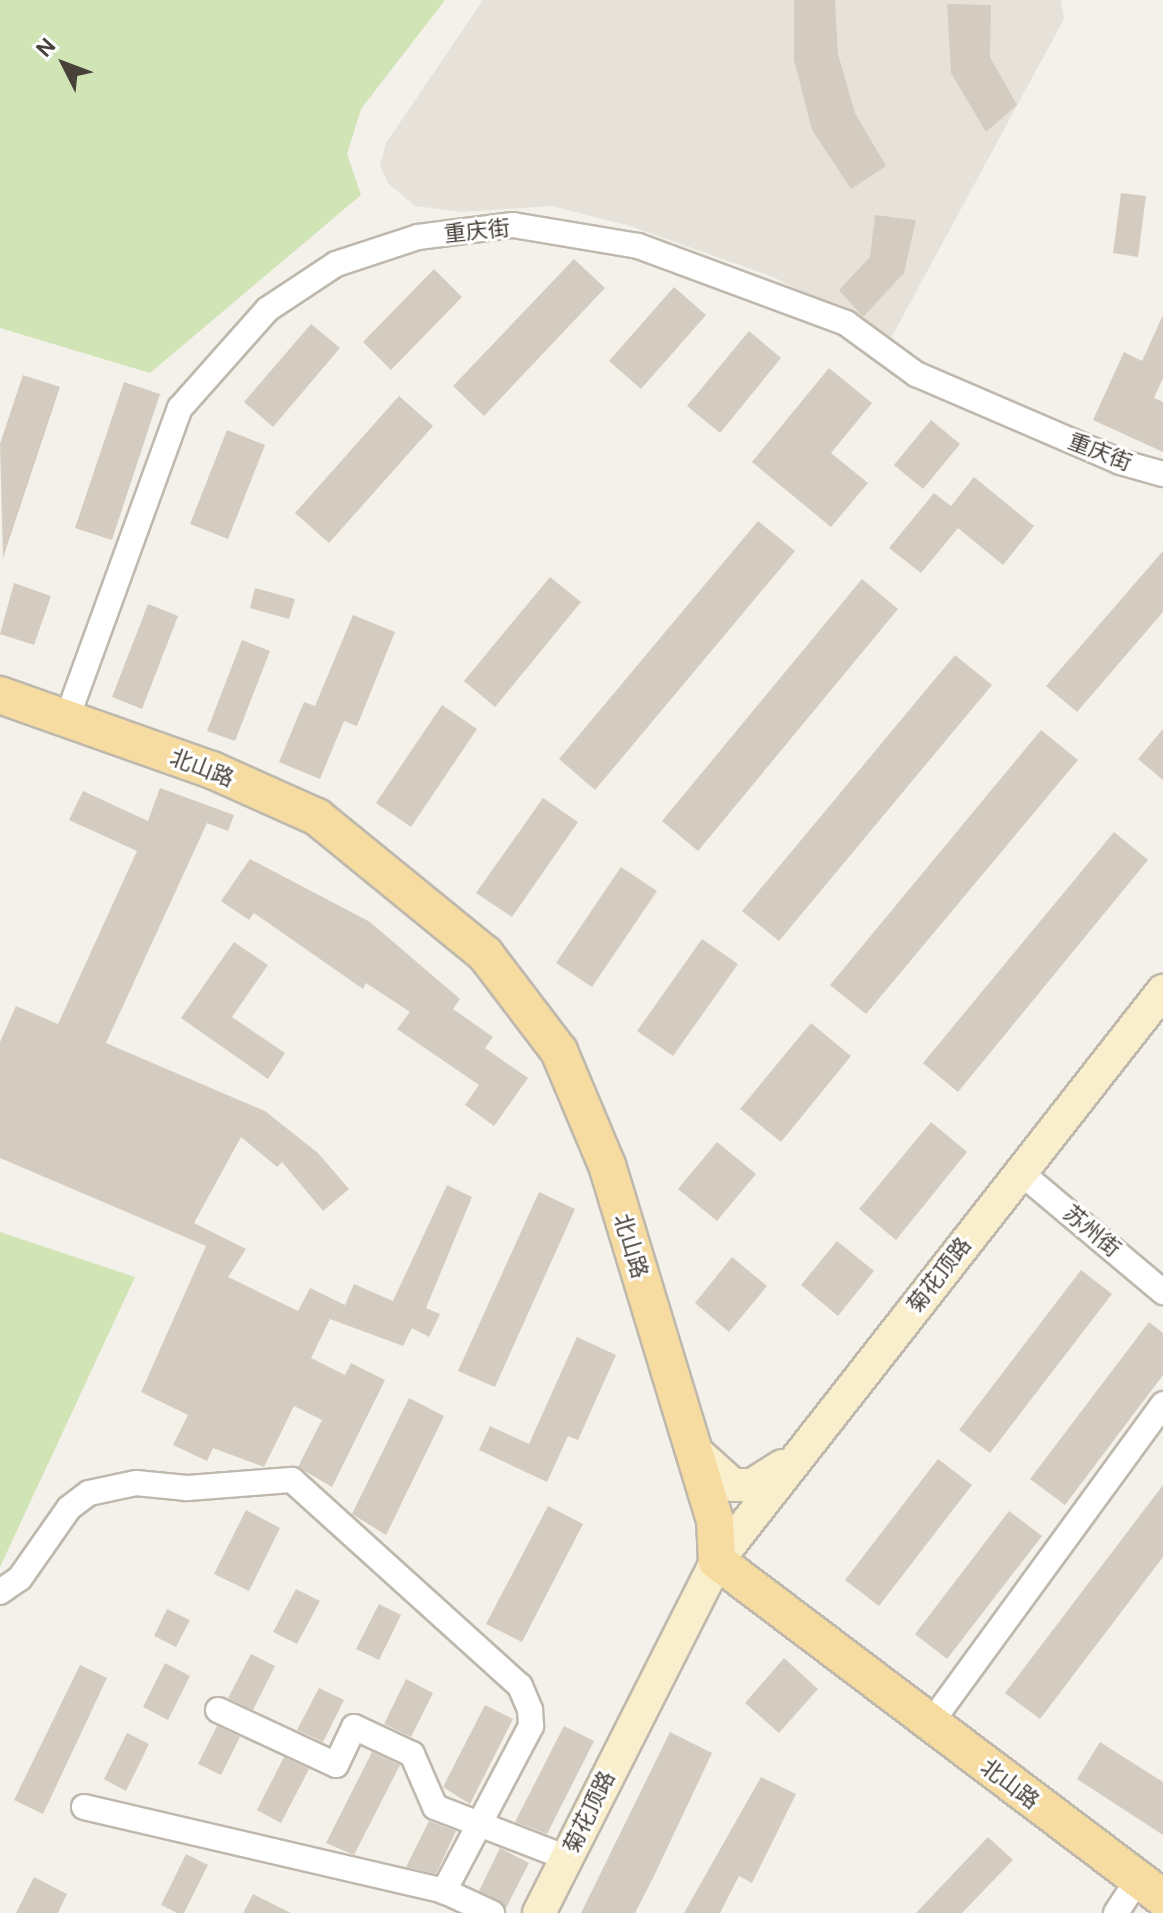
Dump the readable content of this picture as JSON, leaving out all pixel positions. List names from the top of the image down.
{
  "streets": {
    "main road": ["北山路"],
    "street": ["重庆街", "苏州街", "菊花顶路"]
  },
  "crossings": [
    ["重庆街", "北山路"],
    ["北山路", "菊花顶路"],
    ["苏州街", "菊花顶路"]
  ],
  "north": "top left"
}
